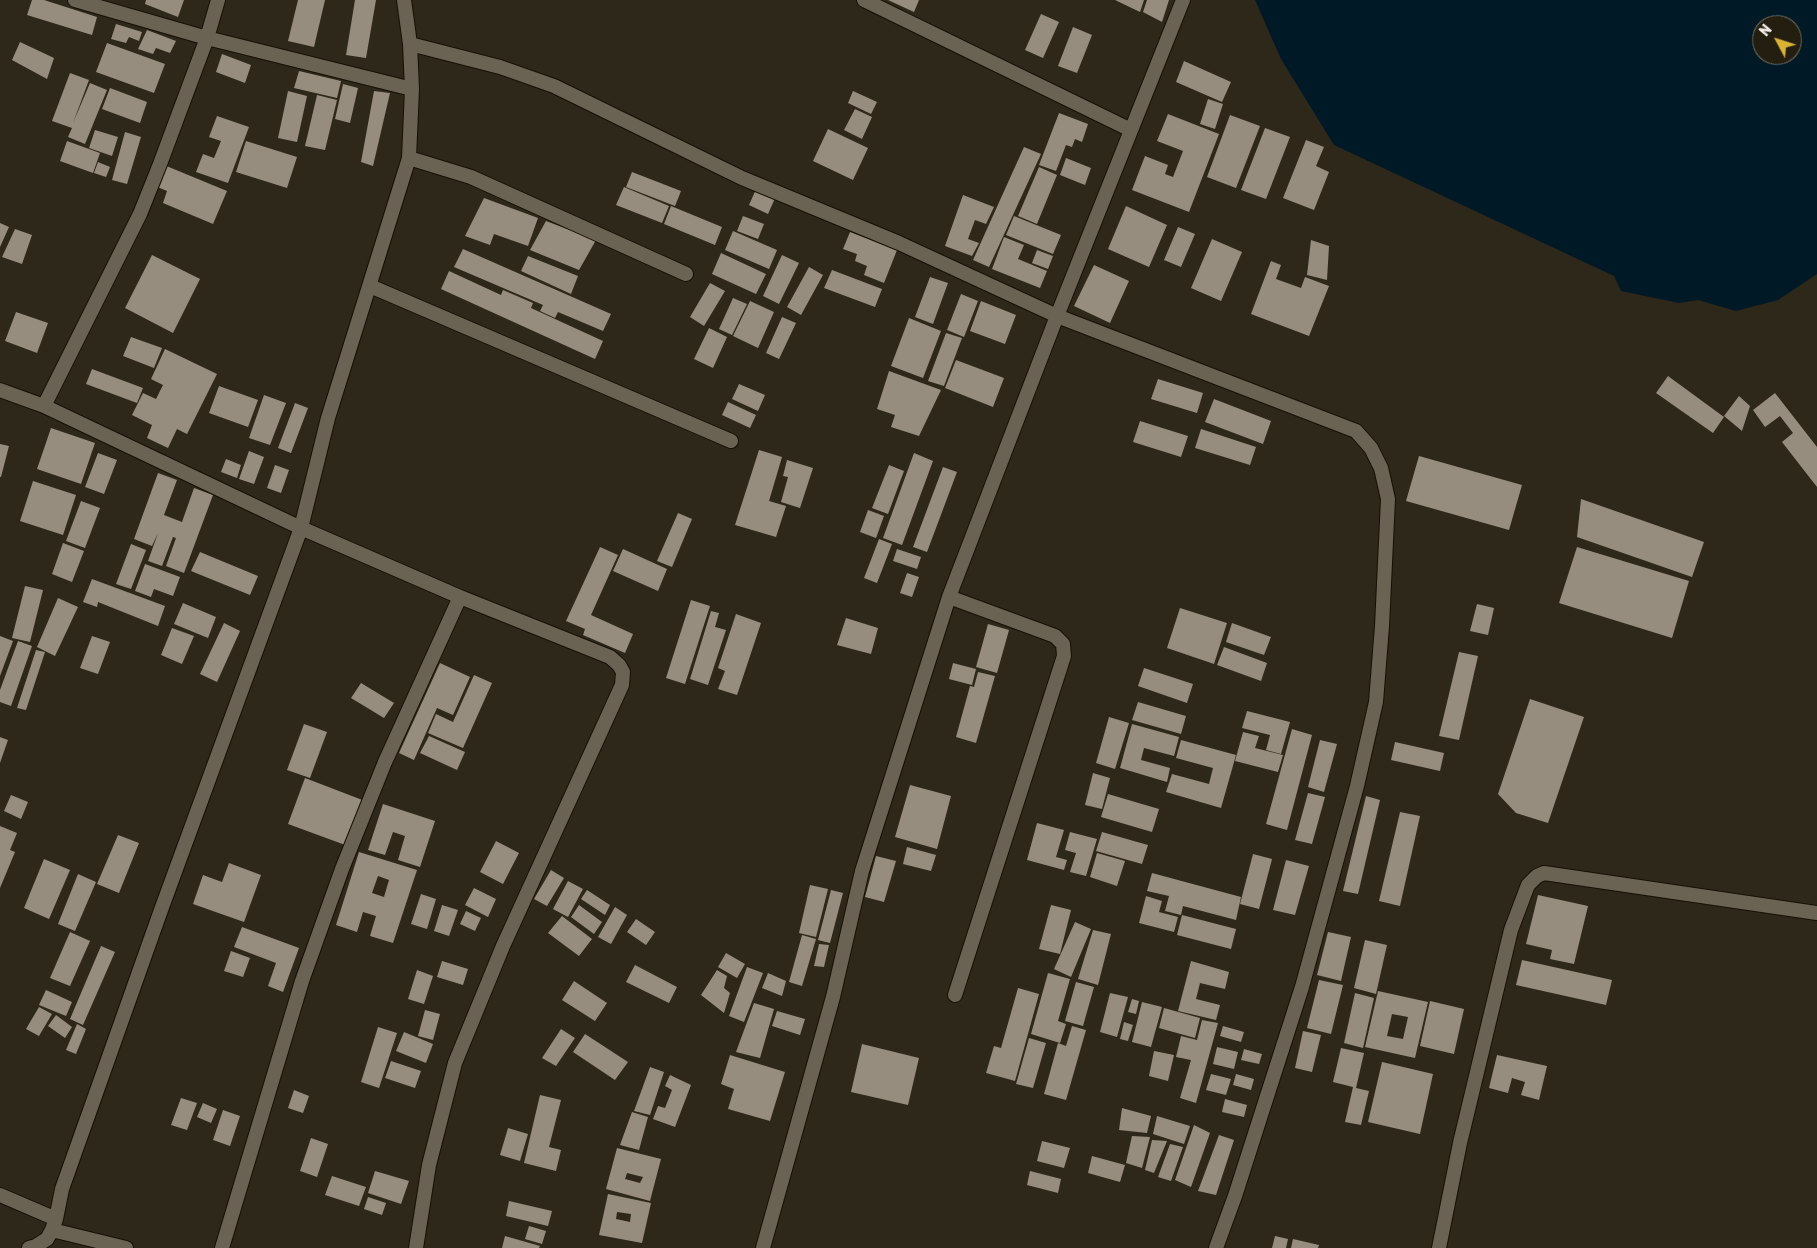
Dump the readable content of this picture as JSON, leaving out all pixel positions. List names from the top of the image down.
{
  "north": "top left"
}
